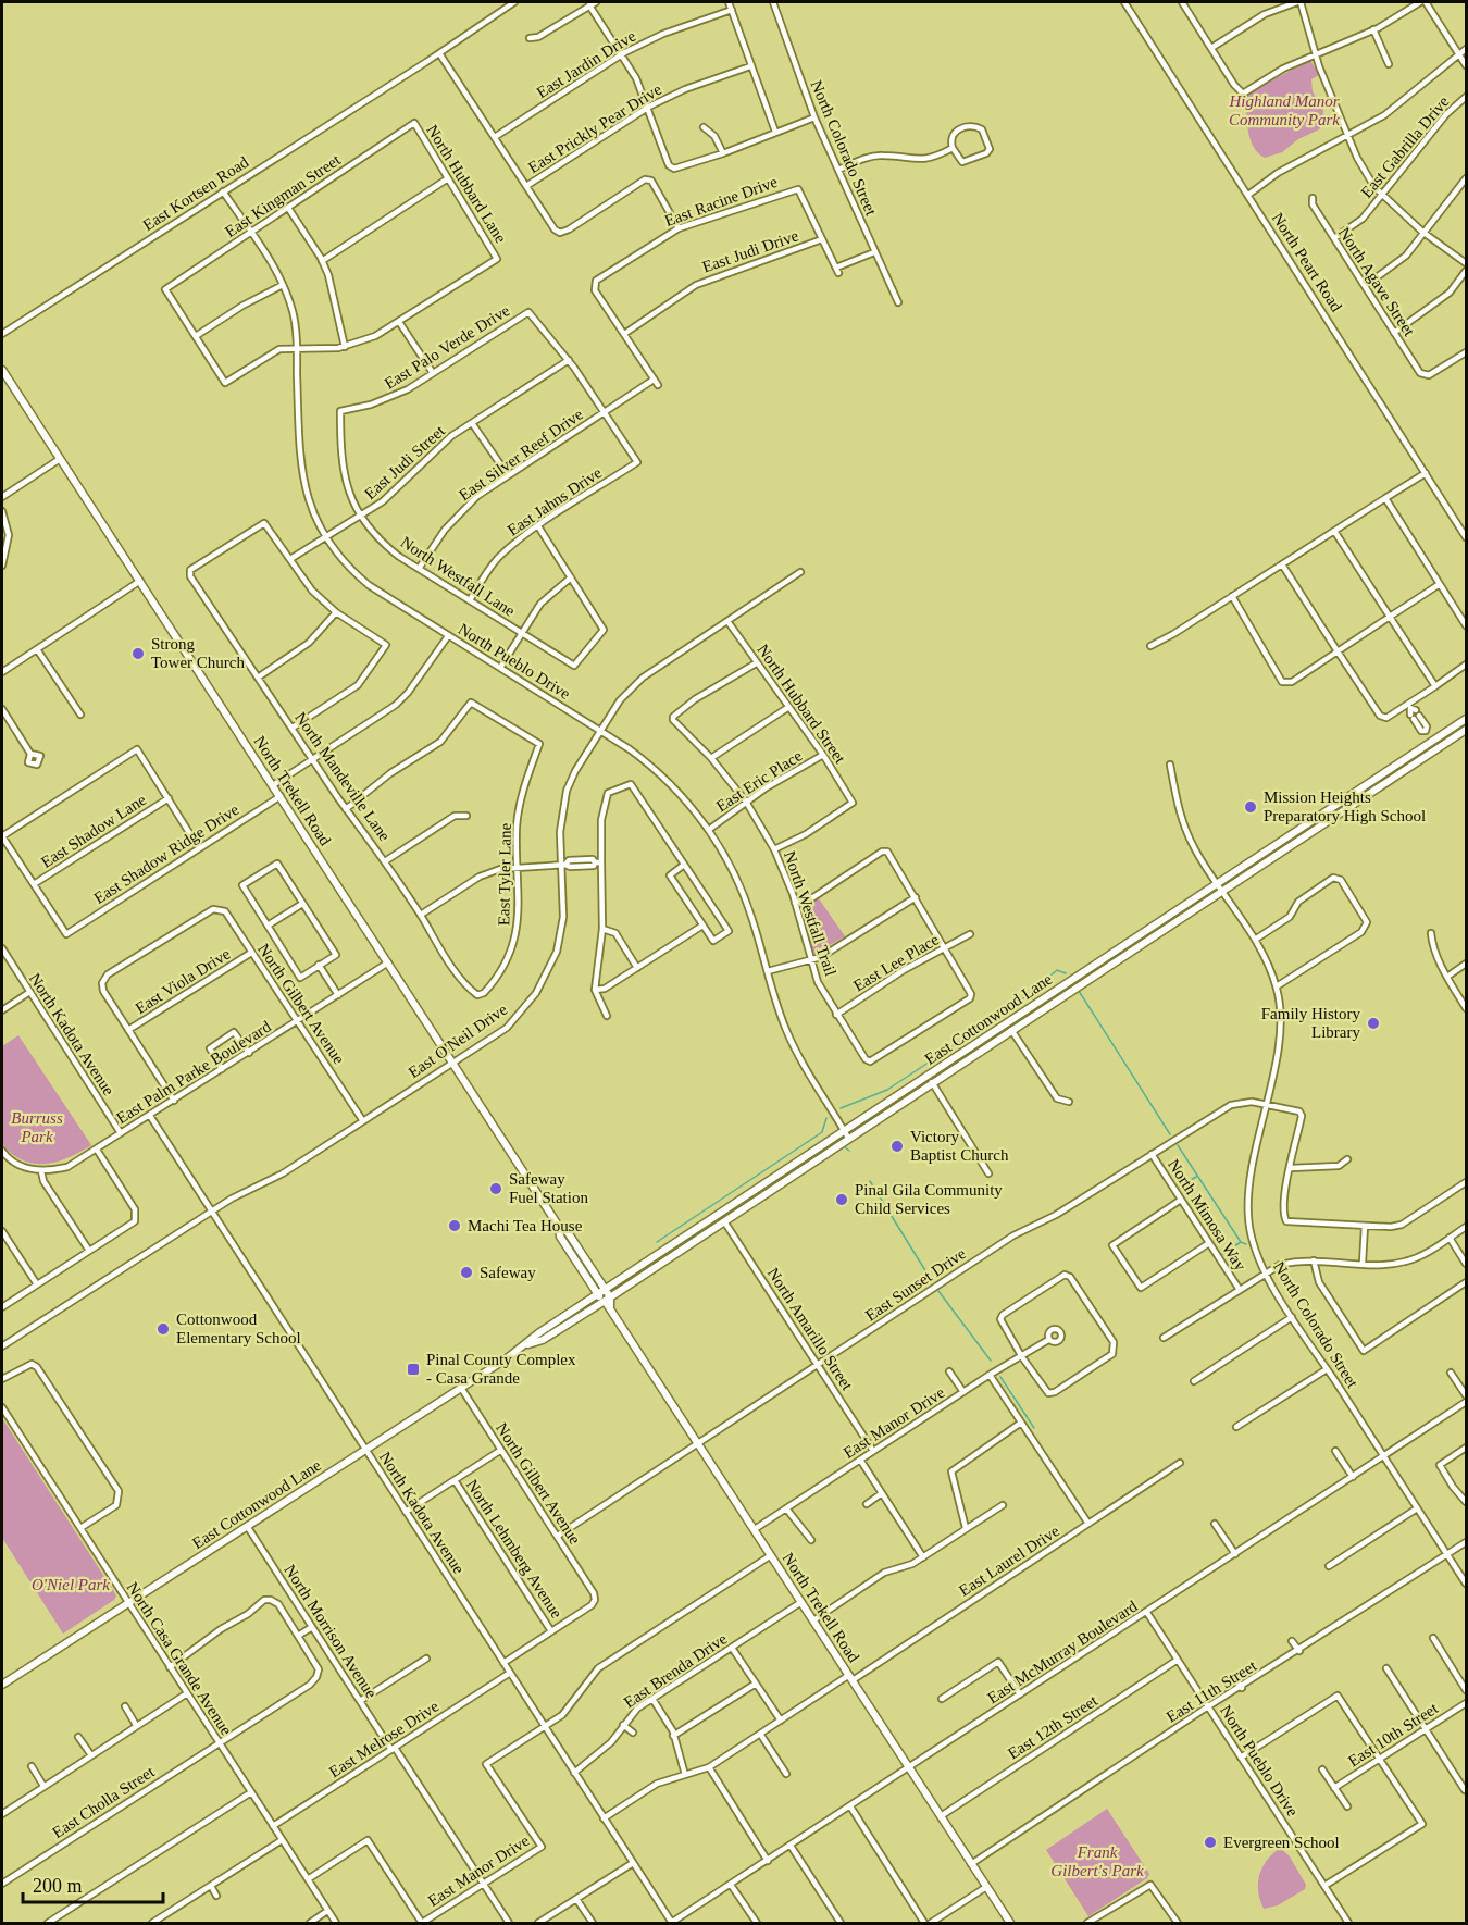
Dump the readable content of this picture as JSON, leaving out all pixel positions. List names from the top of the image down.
{
  "streets": {
    "main road": ["North Trekell Road", "East Cottonwood Lane"],
    "street": [
      "East Jardin Drive",
      "East Prickly Pear Drive",
      "East Gabrilla Drive",
      "North Colorado Street",
      "North Hubbard Lane",
      "East Kortsen Road",
      "East Kingman Street",
      "East Racine Drive",
      "East Judi Drive",
      "North Peart Road",
      "North Agave Street",
      "East Palo Verde Drive",
      "East Silver Reef Drive",
      "East Judi Street",
      "East Jahns Drive",
      "North Westfall Lane",
      "North Pueblo Drive",
      "North Hubbard Street",
      "North Mandeville Lane",
      "East Eric Place",
      "East Shadow Lane",
      "East Shadow Ridge Drive",
      "East Tyler Lane",
      "North Westfall Trail",
      "East Lee Place",
      "East Viola Drive",
      "North Gilbert Avenue",
      "North Kadota Avenue",
      "East O'Neil Drive",
      "East Palm Parke Boulevard",
      "North Mimosa Way",
      "East Sunset Drive",
      "North Amarillo Street",
      "East Manor Drive",
      "North Lehmberg Avenue",
      "East Laurel Drive",
      "North Morrison Avenue",
      "East McMurray Boulevard",
      "North Casa Grande Avenue",
      "East Brenda Drive",
      "East 11th Street",
      "East 12th Street",
      "East 10th Street",
      "East Melrose Drive",
      "East Cholla Street"
    ]
  },
  "crossings": [
    ["East Gabrilla Drive", "North Agave Street"],
    ["North Colorado Street", "East Cottonwood Lane"],
    ["North Colorado Street", "East Sunset Drive"],
    ["North Colorado Street", "East McMurray Boulevard"],
    ["North Colorado Street", "East 11th Street"],
    ["North Hubbard Lane", "East Kingman Street"],
    ["East Kortsen Road", "North Pueblo Drive"],
    ["East Kingman Street", "North Pueblo Drive"],
    ["East Racine Drive", "East Judi Drive"],
    ["East Palo Verde Drive", "East Judi Street"],
    ["East Palo Verde Drive", "North Westfall Lane"],
    ["East Silver Reef Drive", "East Jahns Drive"],
    ["East Silver Reef Drive", "North Westfall Lane"],
    ["East Judi Street", "North Westfall Lane"],
    ["East Judi Street", "North Pueblo Drive"],
    ["East Judi Street", "North Mandeville Lane"],
    ["East Jahns Drive", "North Westfall Lane"],
    ["North Pueblo Drive", "East Eric Place"],
    ["North Pueblo Drive", "East Cottonwood Lane"],
    ["North Pueblo Drive", "East O'Neil Drive"],
    ["North Pueblo Drive", "East McMurray Boulevard"],
    ["North Pueblo Drive", "East 11th Street"],
    ["North Pueblo Drive", "East 12th Street"],
    ["North Hubbard Street", "East Eric Place"],
    ["North Hubbard Street", "North Westfall Trail"],
    ["North Hubbard Street", "East O'Neil Drive"],
    ["North Mandeville Lane", "East Tyler Lane"],
    ["East Eric Place", "North Westfall Trail"],
    ["North Trekell Road", "East Shadow Ridge Drive"],
    ["North Trekell Road", "East Cottonwood Lane"],
    ["North Trekell Road", "East O'Neil Drive"],
    ["North Trekell Road", "East Palm Parke Boulevard"],
    ["North Trekell Road", "East Sunset Drive"],
    ["North Trekell Road", "East Manor Drive"],
    ["North Trekell Road", "East Laurel Drive"],
    ["North Trekell Road", "East McMurray Boulevard"],
    ["North Trekell Road", "East Brenda Drive"],
    ["North Trekell Road", "East 11th Street"],
    ["North Trekell Road", "East 12th Street"],
    ["East Shadow Lane", "East Shadow Ridge Drive"],
    ["North Westfall Trail", "East Lee Place"],
    ["East Viola Drive", "North Gilbert Avenue"],
    ["North Gilbert Avenue", "East Cottonwood Lane"],
    ["North Gilbert Avenue", "East O'Neil Drive"],
    ["North Gilbert Avenue", "East Palm Parke Boulevard"],
    ["North Gilbert Avenue", "East Sunset Drive"],
    ["North Gilbert Avenue", "North Lehmberg Avenue"],
    ["East Cottonwood Lane", "North Kadota Avenue"],
    ["East Cottonwood Lane", "North Amarillo Street"],
    ["East Cottonwood Lane", "North Morrison Avenue"],
    ["East Cottonwood Lane", "North Casa Grande Avenue"],
    ["North Kadota Avenue", "East O'Neil Drive"],
    ["North Kadota Avenue", "East Palm Parke Boulevard"],
    ["North Kadota Avenue", "East Manor Drive"],
    ["North Kadota Avenue", "East Laurel Drive"],
    ["North Kadota Avenue", "East McMurray Boulevard"],
    ["North Kadota Avenue", "East Brenda Drive"],
    ["North Kadota Avenue", "East Melrose Drive"],
    ["North Mimosa Way", "East Sunset Drive"],
    ["East Sunset Drive", "North Amarillo Street"],
    ["North Amarillo Street", "East Manor Drive"],
    ["East Manor Drive", "North Morrison Avenue"],
    ["East Manor Drive", "North Casa Grande Avenue"],
    ["North Morrison Avenue", "East Melrose Drive"],
    ["North Casa Grande Avenue", "East Melrose Drive"],
    ["North Casa Grande Avenue", "East Cholla Street"]
  ],
  "parks": [
    "Highland Manor Community Park",
    "Burruss Park",
    "O'Niel Park",
    "Frank Gilbert's Park"
  ],
  "places": {
    "other": [
      "Strong Tower Church",
      "Mission Heights Preparatory High School",
      "Family History Library",
      "Victory Baptist Church",
      "Safeway Fuel Station",
      "Pinal Gila Community Child Services",
      "Machi Tea House",
      "Safeway",
      "Cottonwood Elementary School",
      "Evergreen School"
    ],
    "transit": ["Pinal County Complex - Casa Grande"]
  },
  "scale_bar": "200 m"
}
